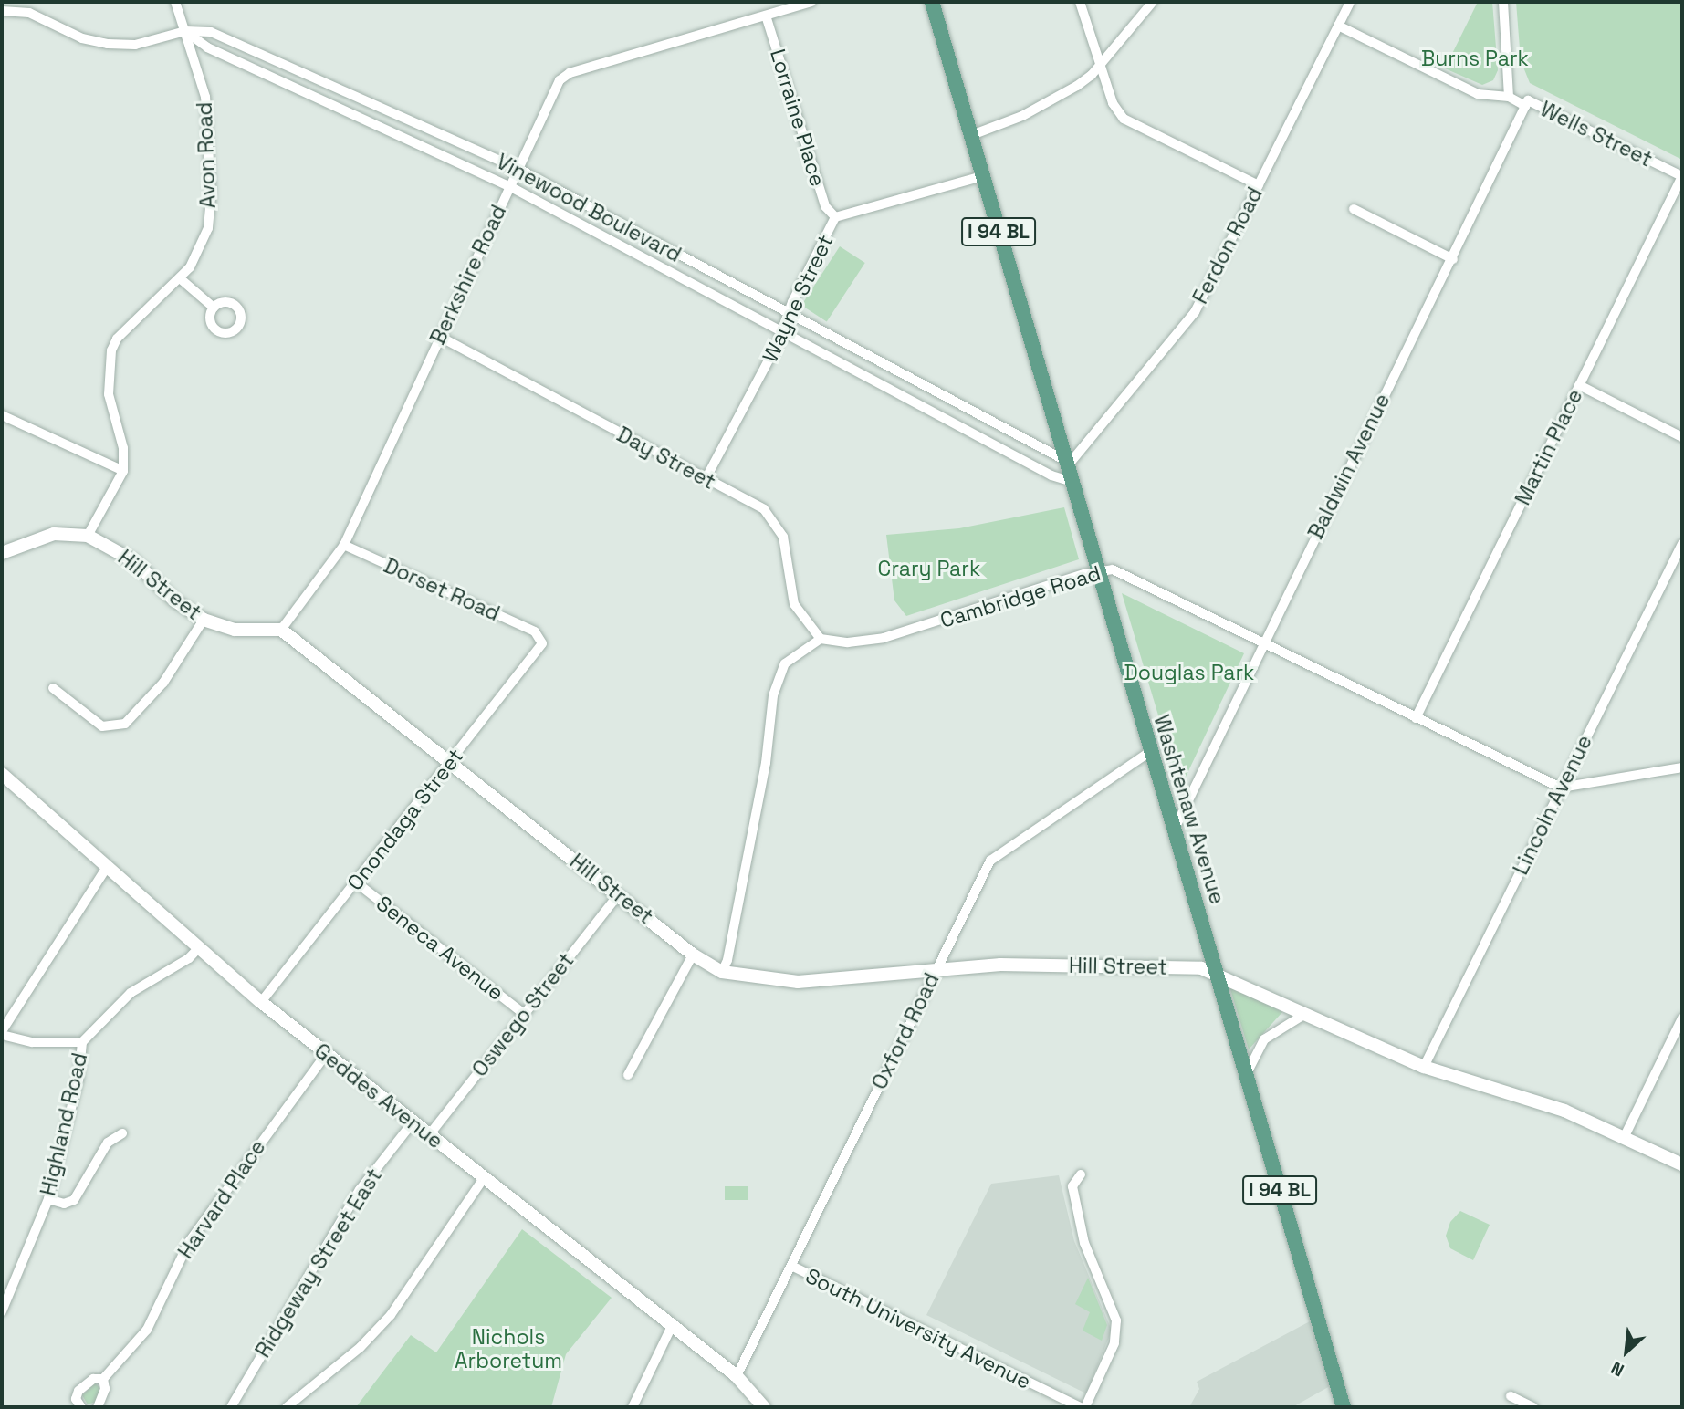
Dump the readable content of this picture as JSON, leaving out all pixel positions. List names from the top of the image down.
{
  "streets": {
    "main road": ["I 94 BL", "Washtenaw Avenue"],
    "street": [
      "Lorraine Place",
      "Wells Street",
      "Avon Road",
      "Vinewood Boulevard",
      "Ferdon Road",
      "Berkshire Road",
      "Wayne Street",
      "Martin Place",
      "Day Street",
      "Baldwin Avenue",
      "Hill Street",
      "Dorset Road",
      "Cambridge Road",
      "Lincoln Avenue",
      "Onondaga Street",
      "Seneca Avenue",
      "Oswego Street",
      "Oxford Road",
      "Geddes Avenue",
      "Highland Road",
      "Harvard Place",
      "Ridgeway Street East",
      "South University Avenue"
    ]
  },
  "crossings": [
    ["Lorraine Place", "Berkshire Road"],
    ["Lorraine Place", "Wayne Street"],
    ["Wells Street", "Ferdon Road"],
    ["Wells Street", "Martin Place"],
    ["Wells Street", "Baldwin Avenue"],
    ["Avon Road", "Vinewood Boulevard"],
    ["Vinewood Boulevard", "Ferdon Road"],
    ["Vinewood Boulevard", "Berkshire Road"],
    ["Vinewood Boulevard", "Wayne Street"],
    ["Vinewood Boulevard", "Washtenaw Avenue"],
    ["Ferdon Road", "Washtenaw Avenue"],
    ["Berkshire Road", "Day Street"],
    ["Berkshire Road", "Hill Street"],
    ["Berkshire Road", "Dorset Road"],
    ["Wayne Street", "Day Street"],
    ["Wayne Street", "Washtenaw Avenue"],
    ["Martin Place", "Cambridge Road"],
    ["Day Street", "Cambridge Road"],
    ["Baldwin Avenue", "Cambridge Road"],
    ["Baldwin Avenue", "Washtenaw Avenue"],
    ["Hill Street", "Lincoln Avenue"],
    ["Hill Street", "Washtenaw Avenue"],
    ["Hill Street", "Onondaga Street"],
    ["Hill Street", "Oswego Street"],
    ["Hill Street", "Oxford Road"],
    ["Dorset Road", "Onondaga Street"],
    ["Cambridge Road", "Lincoln Avenue"],
    ["Cambridge Road", "Washtenaw Avenue"],
    ["Washtenaw Avenue", "Oxford Road"],
    ["Onondaga Street", "Seneca Avenue"],
    ["Onondaga Street", "Geddes Avenue"],
    ["Seneca Avenue", "Oswego Street"],
    ["Oswego Street", "Geddes Avenue"],
    ["Oxford Road", "Geddes Avenue"],
    ["Oxford Road", "South University Avenue"],
    ["Geddes Avenue", "Highland Road"],
    ["Geddes Avenue", "Harvard Place"],
    ["Geddes Avenue", "Ridgeway Street East"]
  ],
  "parks": [
    "Burns Park",
    "Crary Park",
    "Douglas Park",
    "Nichols Arboretum"
  ],
  "north": "bottom left"
}
